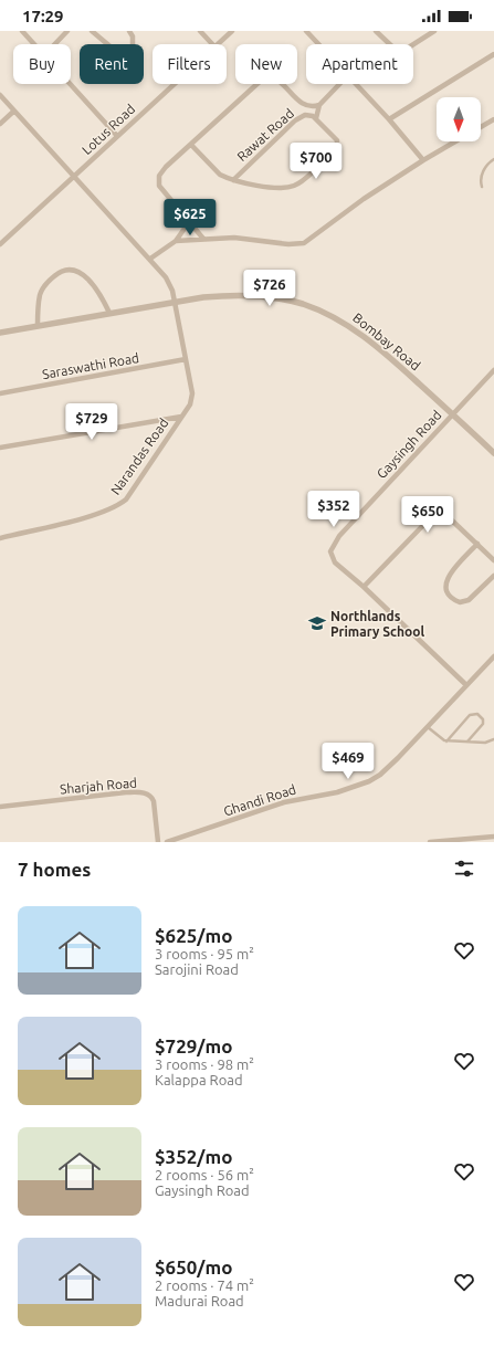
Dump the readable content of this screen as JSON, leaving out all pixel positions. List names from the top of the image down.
{
  "streets": {
    "street": [
      "Lotus Road",
      "Rawat Road",
      "Bombay Road",
      "Saraswathi Road",
      "Gaysingh Road",
      "Narandas Road",
      "Sharjah Road",
      "Ghandi Road"
    ]
  },
  "crossings": [
    ["Lotus Road", "Narandas Road"],
    ["Bombay Road", "Gaysingh Road"],
    ["Bombay Road", "Narandas Road"],
    ["Saraswathi Road", "Narandas Road"],
    ["Gaysingh Road", "Ghandi Road"]
  ],
  "places": {
    "school or university": ["Northlands Primary School"]
  },
  "north": "bottom",
  "page": {
    "status": "17:29",
    "chip": [
      "Buy",
      "Rent",
      "Filters",
      "New",
      "Apartment"
    ],
    "price": [
      "$700",
      "$625",
      "$726",
      "$729",
      "$352",
      "$650",
      "$469"
    ],
    "heading": "7 homes",
    "list": [
      {
        "name": "$625/mo",
        "note": "3 rooms · 95 m² · Sarojini Road"
      },
      {
        "name": "$729/mo",
        "note": "3 rooms · 98 m² · Kalappa Road"
      },
      {
        "name": "$352/mo",
        "note": "2 rooms · 56 m² · Gaysingh Road"
      },
      {
        "name": "$650/mo",
        "note": "2 rooms · 74 m² · Madurai Road"
      }
    ]
  }
}
